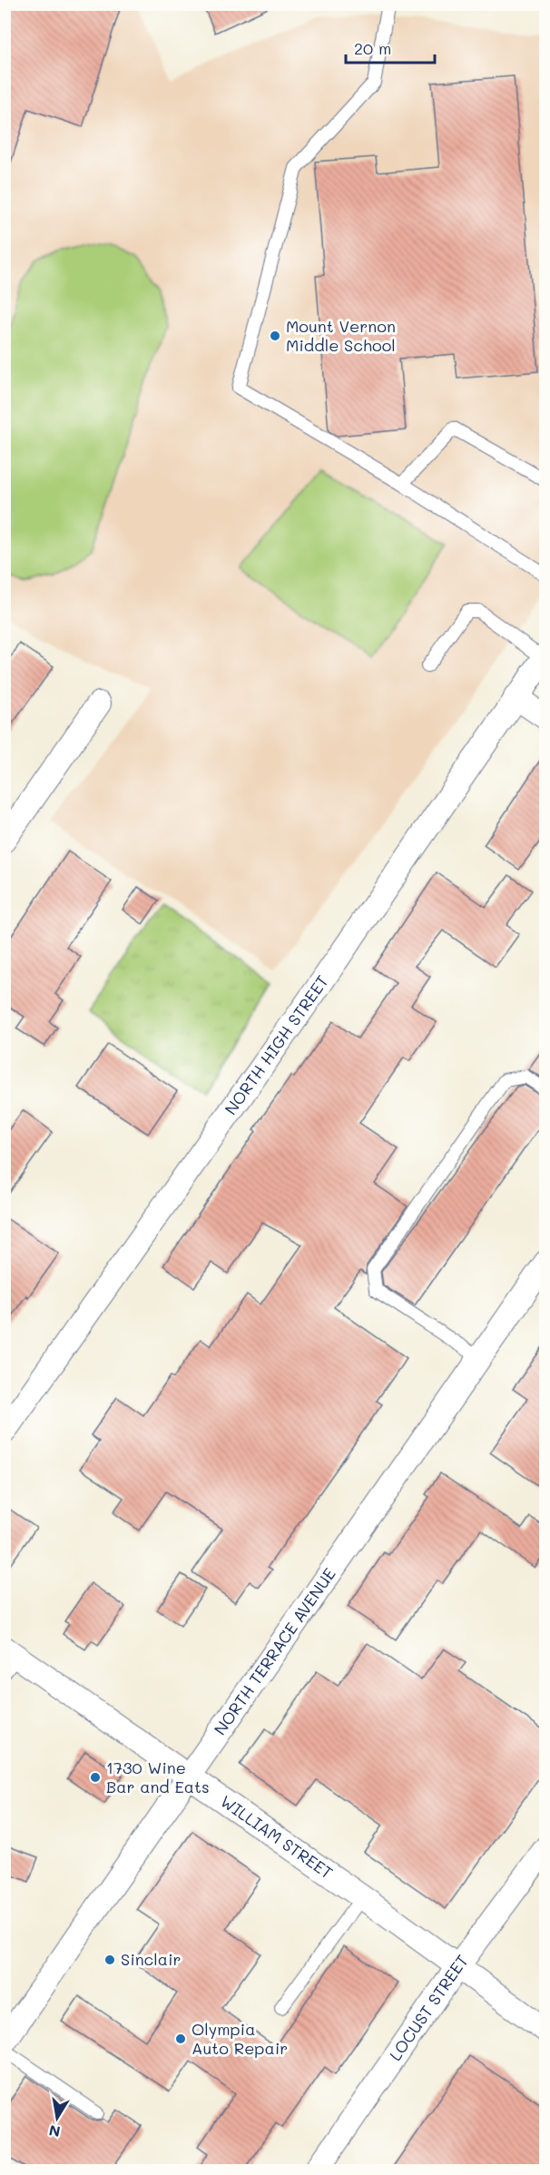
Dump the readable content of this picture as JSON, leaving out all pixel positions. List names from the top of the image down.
{
  "streets": {
    "street": [
      "NORTH HIGH STREET",
      "NORTH TERRACE AVENUE",
      "WILLIAM STREET",
      "LOCUST STREET"
    ]
  },
  "crossings": [
    ["NORTH TERRACE AVENUE", "WILLIAM STREET"],
    ["WILLIAM STREET", "LOCUST STREET"]
  ],
  "places": [
    "Mount Vernon Middle School",
    "1730 Wine Bar and Eats",
    "Sinclair",
    "Olympia Auto Repair"
  ],
  "scale_bar": "20 m",
  "north": "bottom"
}
